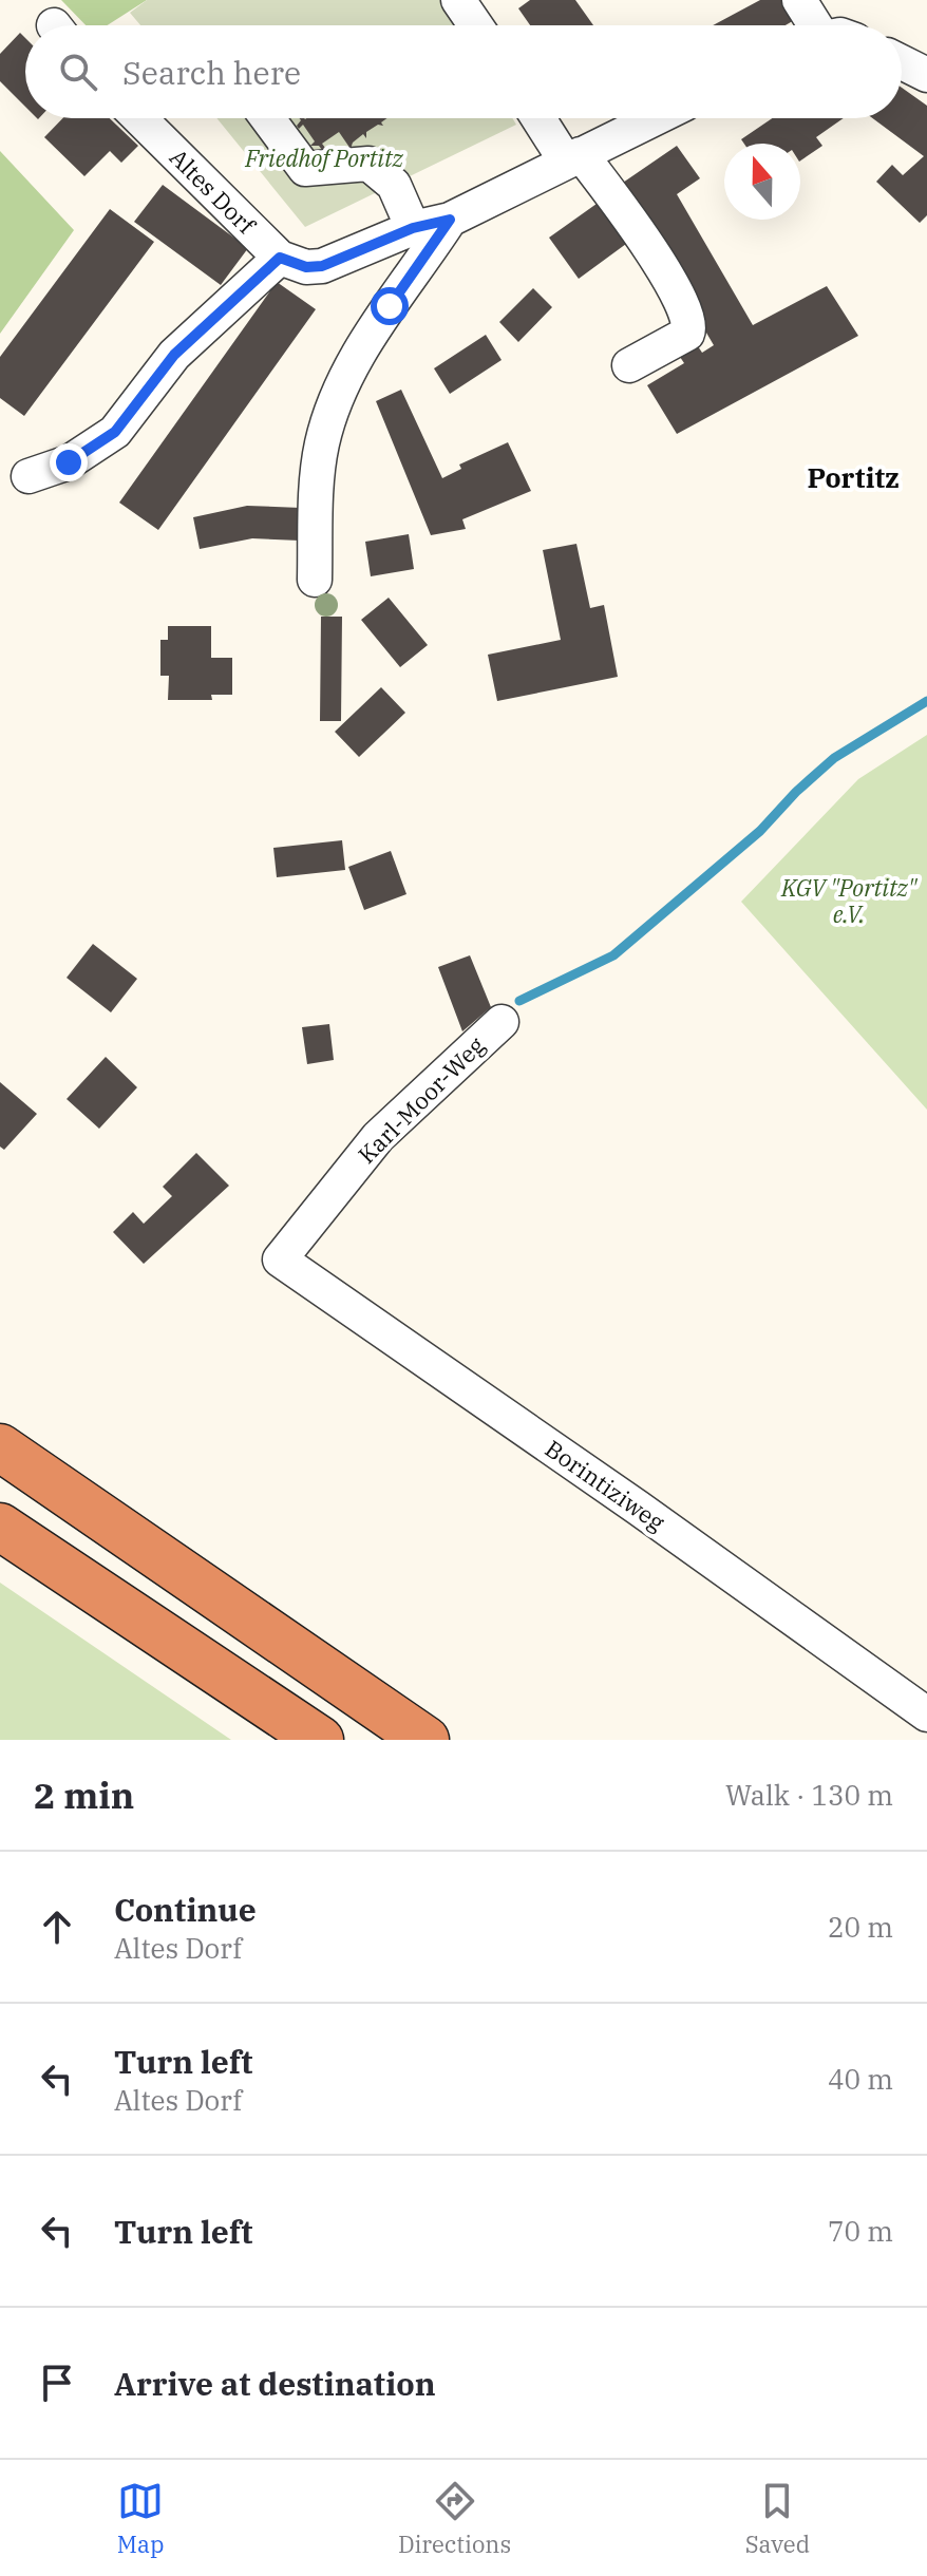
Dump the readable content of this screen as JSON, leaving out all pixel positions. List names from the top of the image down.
{
  "streets": {
    "street": ["Altes Dorf", "Karl-Moor-Weg", "Borintiziweg"]
  },
  "crossings": [
    ["Karl-Moor-Weg", "Borintiziweg"]
  ],
  "districts": ["Portitz"],
  "parks": ["Friedhof Portitz", "KGV \"Portitz\" e.V."],
  "north": "top",
  "page": {
    "search": "Search here",
    "heading": ["2 min", "Walk · 130 m"],
    "list": [
      ["Continue", "Altes Dorf", "20 m"],
      ["Turn left", "Altes Dorf", "40 m"],
      ["Turn left", "70 m"],
      "Arrive at destination"
    ],
    "nav": ["Map", "Directions", "Saved"]
  }
}
